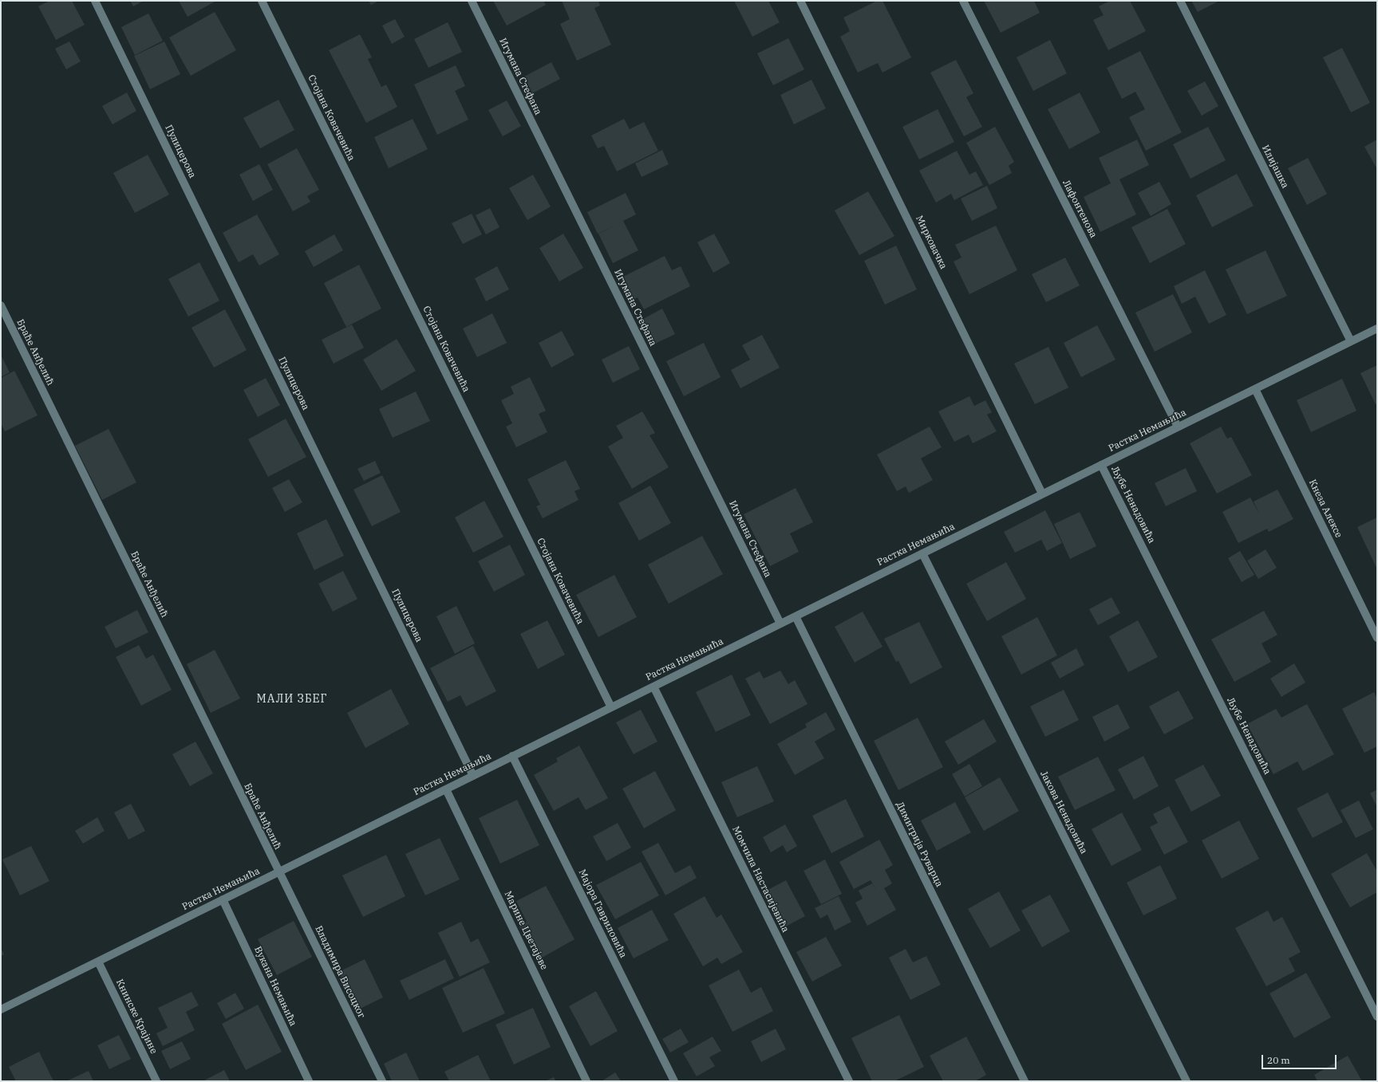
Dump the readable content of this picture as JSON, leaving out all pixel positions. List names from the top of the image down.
{
  "streets": {
    "street": [
      "Игумана Стефана",
      "Стојана Ковачевића",
      "Пулицерова",
      "Илијашка",
      "Лафонтенова",
      "Мирковачка",
      "Браће Анђелић",
      "Растка Немањића",
      "Љубе Ненадовића",
      "Кнеза Алексе",
      "Јакова Ненадовића",
      "Димитрија Руварца",
      "Момчила Настасијевића",
      "Мајора Гавриловића",
      "Марине Цветајеве",
      "Владимира Висоцког",
      "Вукана Немањића",
      "Книнске Крајине"
    ]
  },
  "crossings": [
    ["Игумана Стефана", "Растка Немањића"],
    ["Стојана Ковачевића", "Растка Немањића"],
    ["Пулицерова", "Растка Немањића"],
    ["Илијашка", "Растка Немањића"],
    ["Лафонтенова", "Растка Немањића"],
    ["Мирковачка", "Растка Немањића"],
    ["Браће Анђелић", "Растка Немањића"],
    ["Браће Анђелић", "Владимира Висоцког"],
    ["Растка Немањића", "Љубе Ненадовића"],
    ["Растка Немањића", "Кнеза Алексе"],
    ["Растка Немањића", "Јакова Ненадовића"],
    ["Растка Немањића", "Димитрија Руварца"],
    ["Растка Немањића", "Момчила Настасијевића"],
    ["Растка Немањића", "Мајора Гавриловића"],
    ["Растка Немањића", "Марине Цветајеве"],
    ["Растка Немањића", "Владимира Висоцког"],
    ["Растка Немањића", "Вукана Немањића"],
    ["Растка Немањића", "Книнске Крајине"]
  ],
  "districts": ["МАЛИ ЗБЕГ"],
  "scale_bar": "20 m"
}
